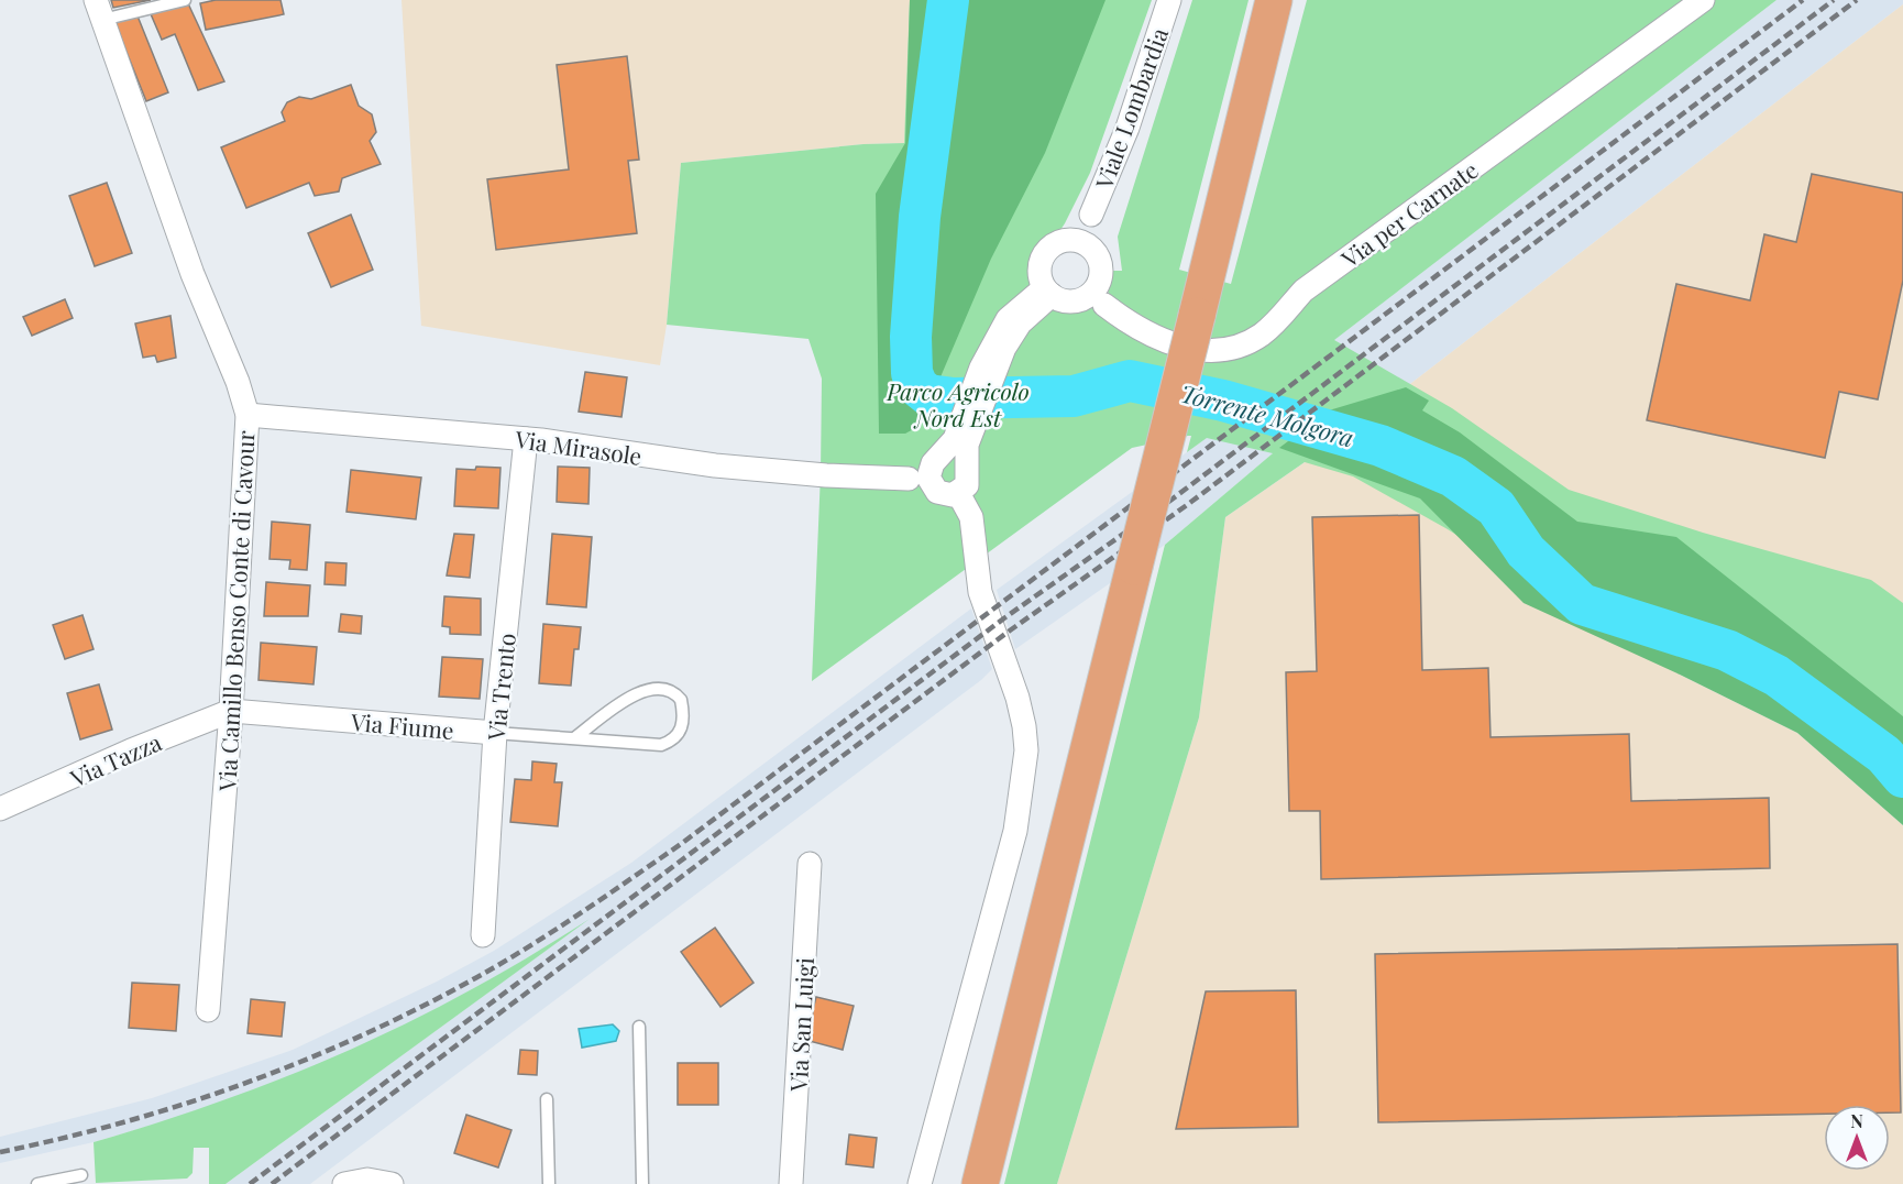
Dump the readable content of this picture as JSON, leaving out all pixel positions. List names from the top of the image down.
{
  "streets": {
    "street": [
      "Viale Lombardia",
      "Via per Carnate",
      "Via Mirasole",
      "Via Camillo Benso Conte di Cavour",
      "Via Trento",
      "Via Fiume",
      "Via Tazza",
      "Via San Luigi"
    ]
  },
  "crossings": [
    ["Viale Lombardia", "Via per Carnate"],
    ["Via Mirasole", "Via Camillo Benso Conte di Cavour"],
    ["Via Mirasole", "Via Trento"],
    ["Via Camillo Benso Conte di Cavour", "Via Fiume"],
    ["Via Camillo Benso Conte di Cavour", "Via Tazza"],
    ["Via Trento", "Via Fiume"],
    ["Via Fiume", "Via Tazza"]
  ],
  "water": ["Torrente Molgora"],
  "parks": ["Parco Agricolo Nord Est"],
  "north": "top"
}
